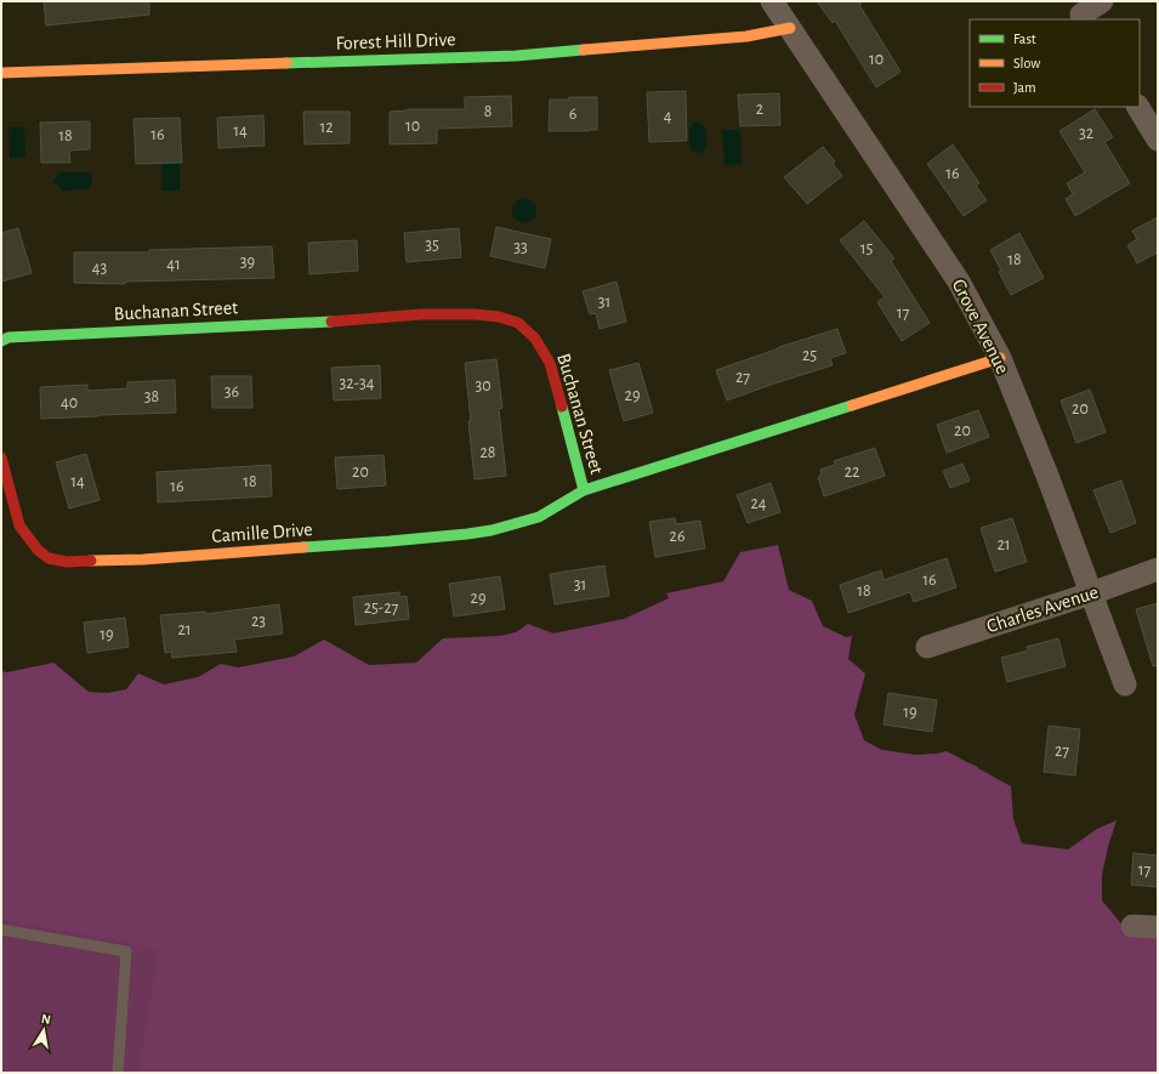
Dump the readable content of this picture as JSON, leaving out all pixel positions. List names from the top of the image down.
{
  "streets": {
    "street": [
      "Forest Hill Drive",
      "Buchanan Street",
      "Grove Avenue",
      "Camille Drive",
      "Charles Avenue"
    ]
  },
  "crossings": [
    ["Forest Hill Drive", "Grove Avenue"],
    ["Buchanan Street", "Grove Avenue"],
    ["Buchanan Street", "Camille Drive"],
    ["Grove Avenue", "Charles Avenue"]
  ],
  "house_numbers": [
    "10",
    "2",
    "8",
    "6",
    "4",
    "10",
    "12",
    "14",
    "32",
    "16",
    "18",
    "16",
    "35",
    "33",
    "15",
    "18",
    "39",
    "41",
    "43",
    "31",
    "17",
    "25",
    "27",
    "32-34",
    "30",
    "36",
    "29",
    "38",
    "40",
    "20",
    "20",
    "28",
    "20",
    "22",
    "14",
    "18",
    "16",
    "24",
    "26",
    "21",
    "16",
    "31",
    "18",
    "29",
    "25-27",
    "23",
    "21",
    "19",
    "19",
    "27",
    "17"
  ],
  "legend": ["Fast", "Slow", "Jam"],
  "north": "top"
}
